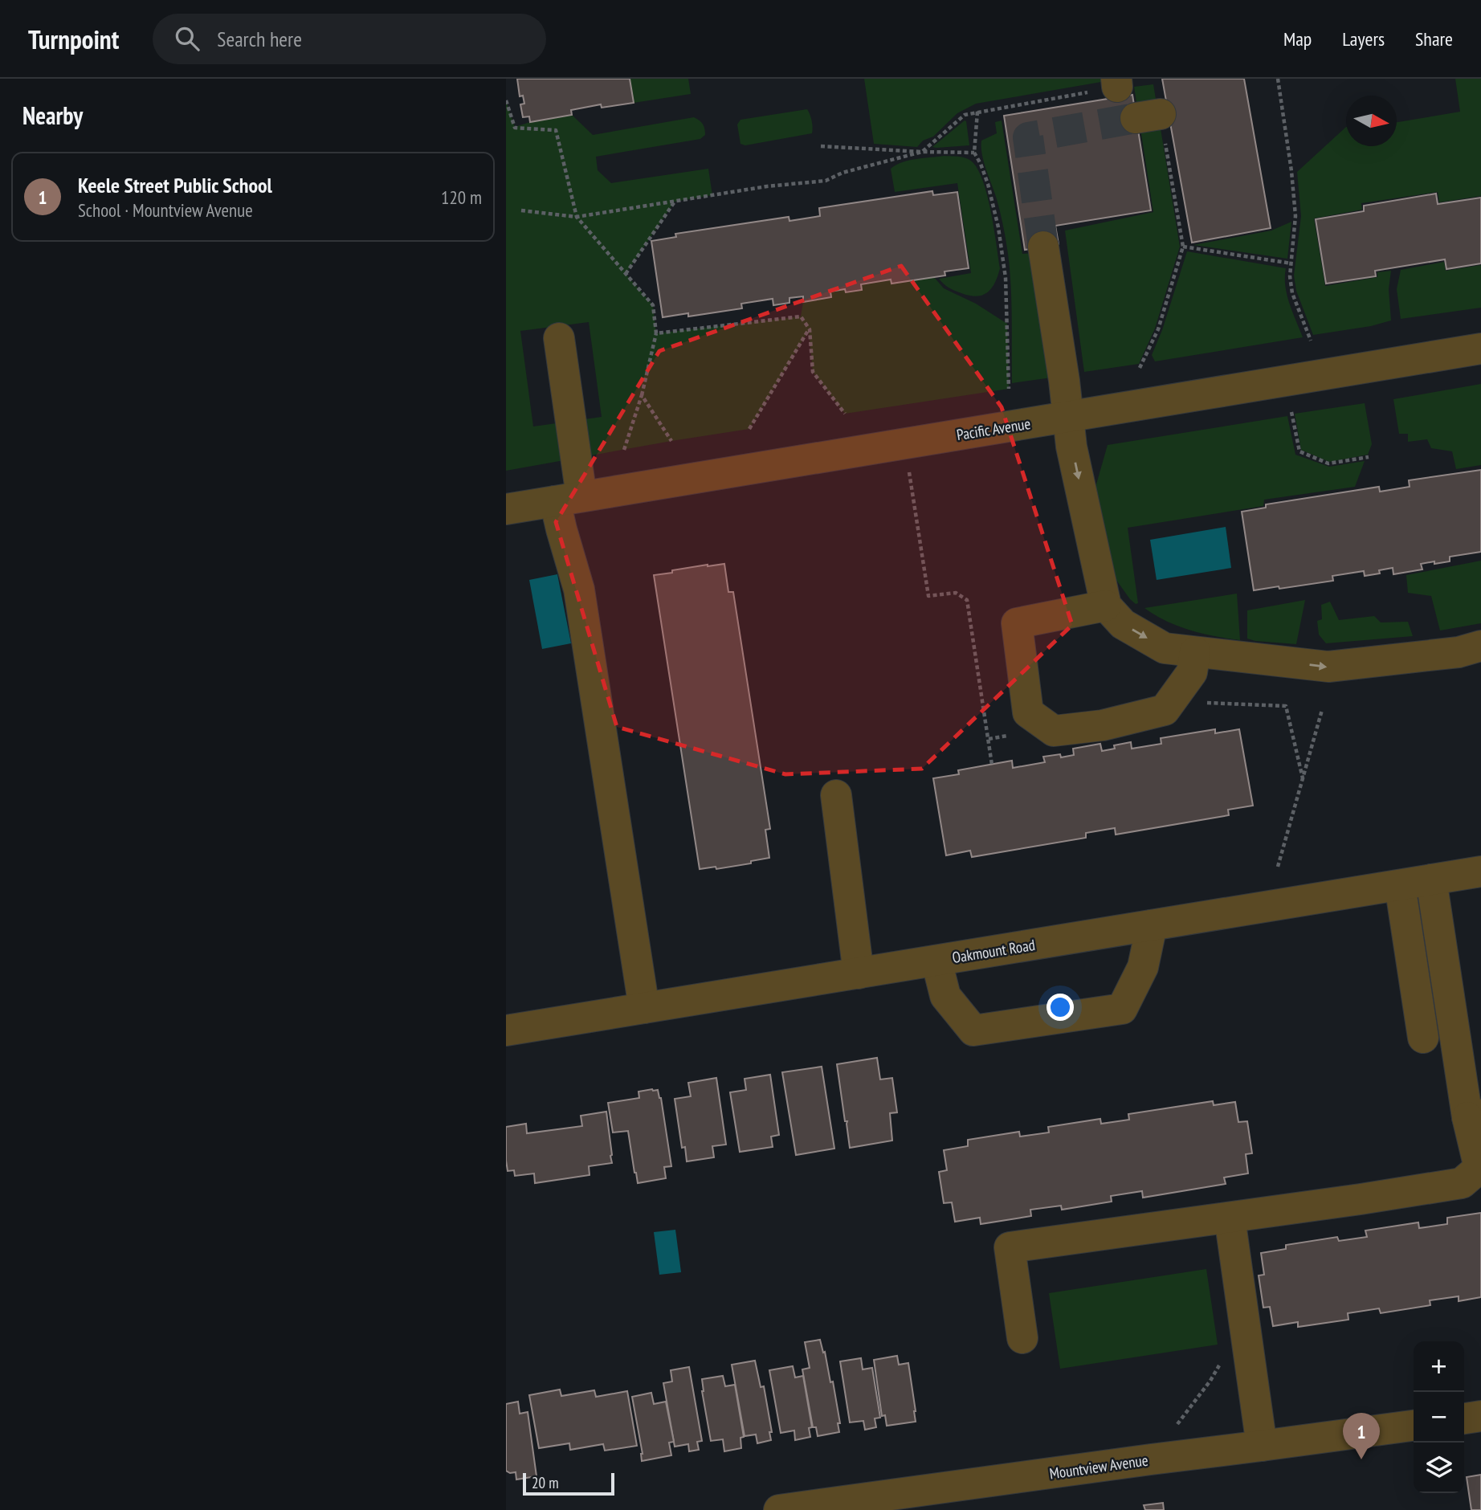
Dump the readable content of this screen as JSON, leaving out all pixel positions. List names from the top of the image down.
{
  "streets": {
    "street": ["Pacific Avenue", "Oakmount Road", "Mountview Avenue"]
  },
  "scale_bar": "20 m",
  "north": "right",
  "page": {
    "header": "Turnpoint",
    "search": "Search here",
    "nav": ["Map", "Layers", "Share"],
    "heading": "Nearby",
    "list": [
      {
        "mark": "1",
        "name": "Keele Street Public School",
        "note": "School · Mountview Avenue",
        "value": "120 m"
      }
    ],
    "map_buttons": ["+", "−"],
    "pins": "1",
    "scale": "20 m"
  }
}
